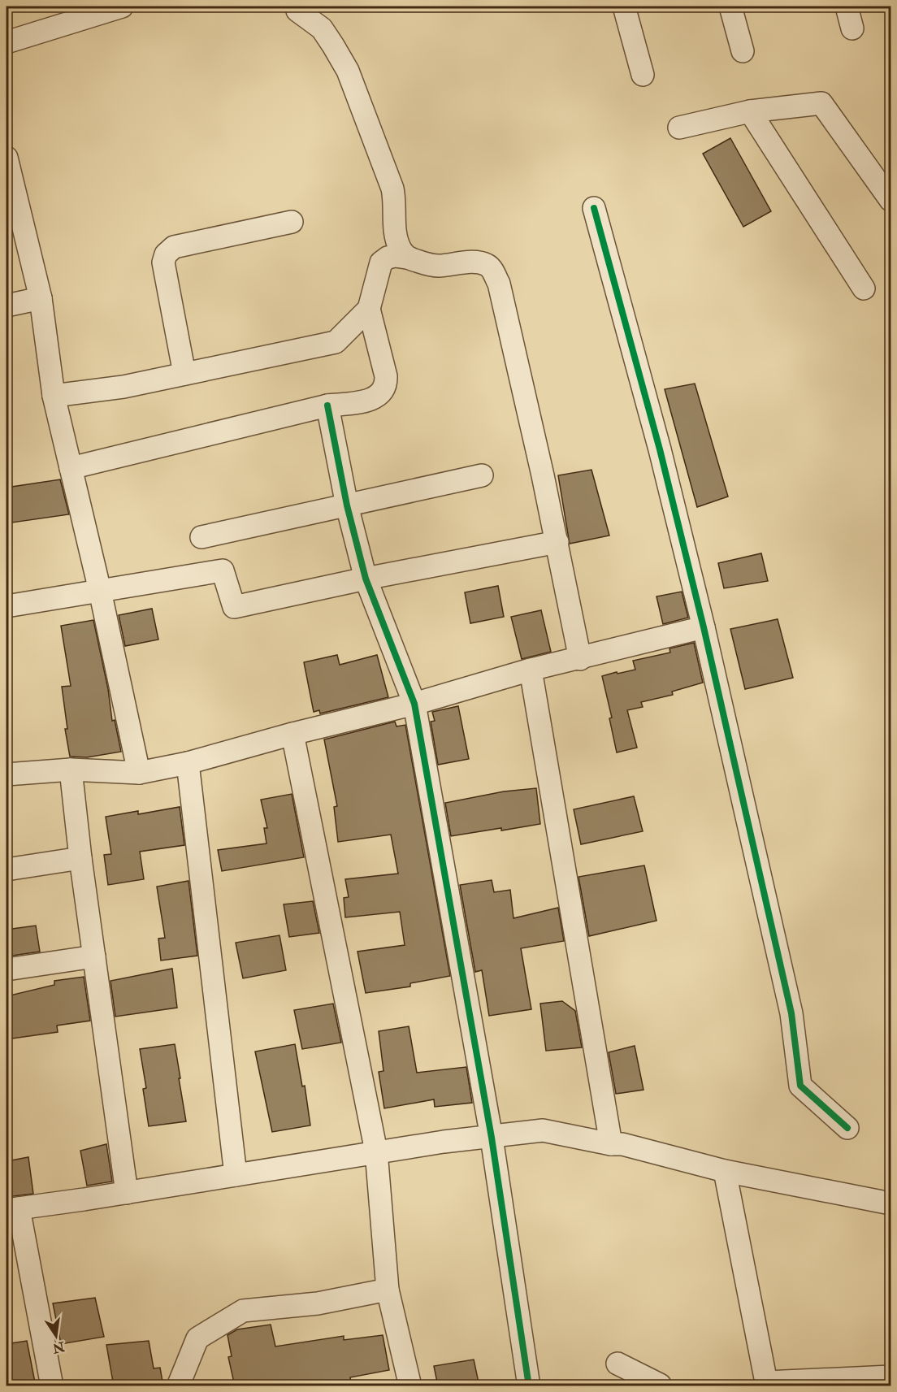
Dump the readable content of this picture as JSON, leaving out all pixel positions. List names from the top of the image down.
{
  "north": "bottom"
}
